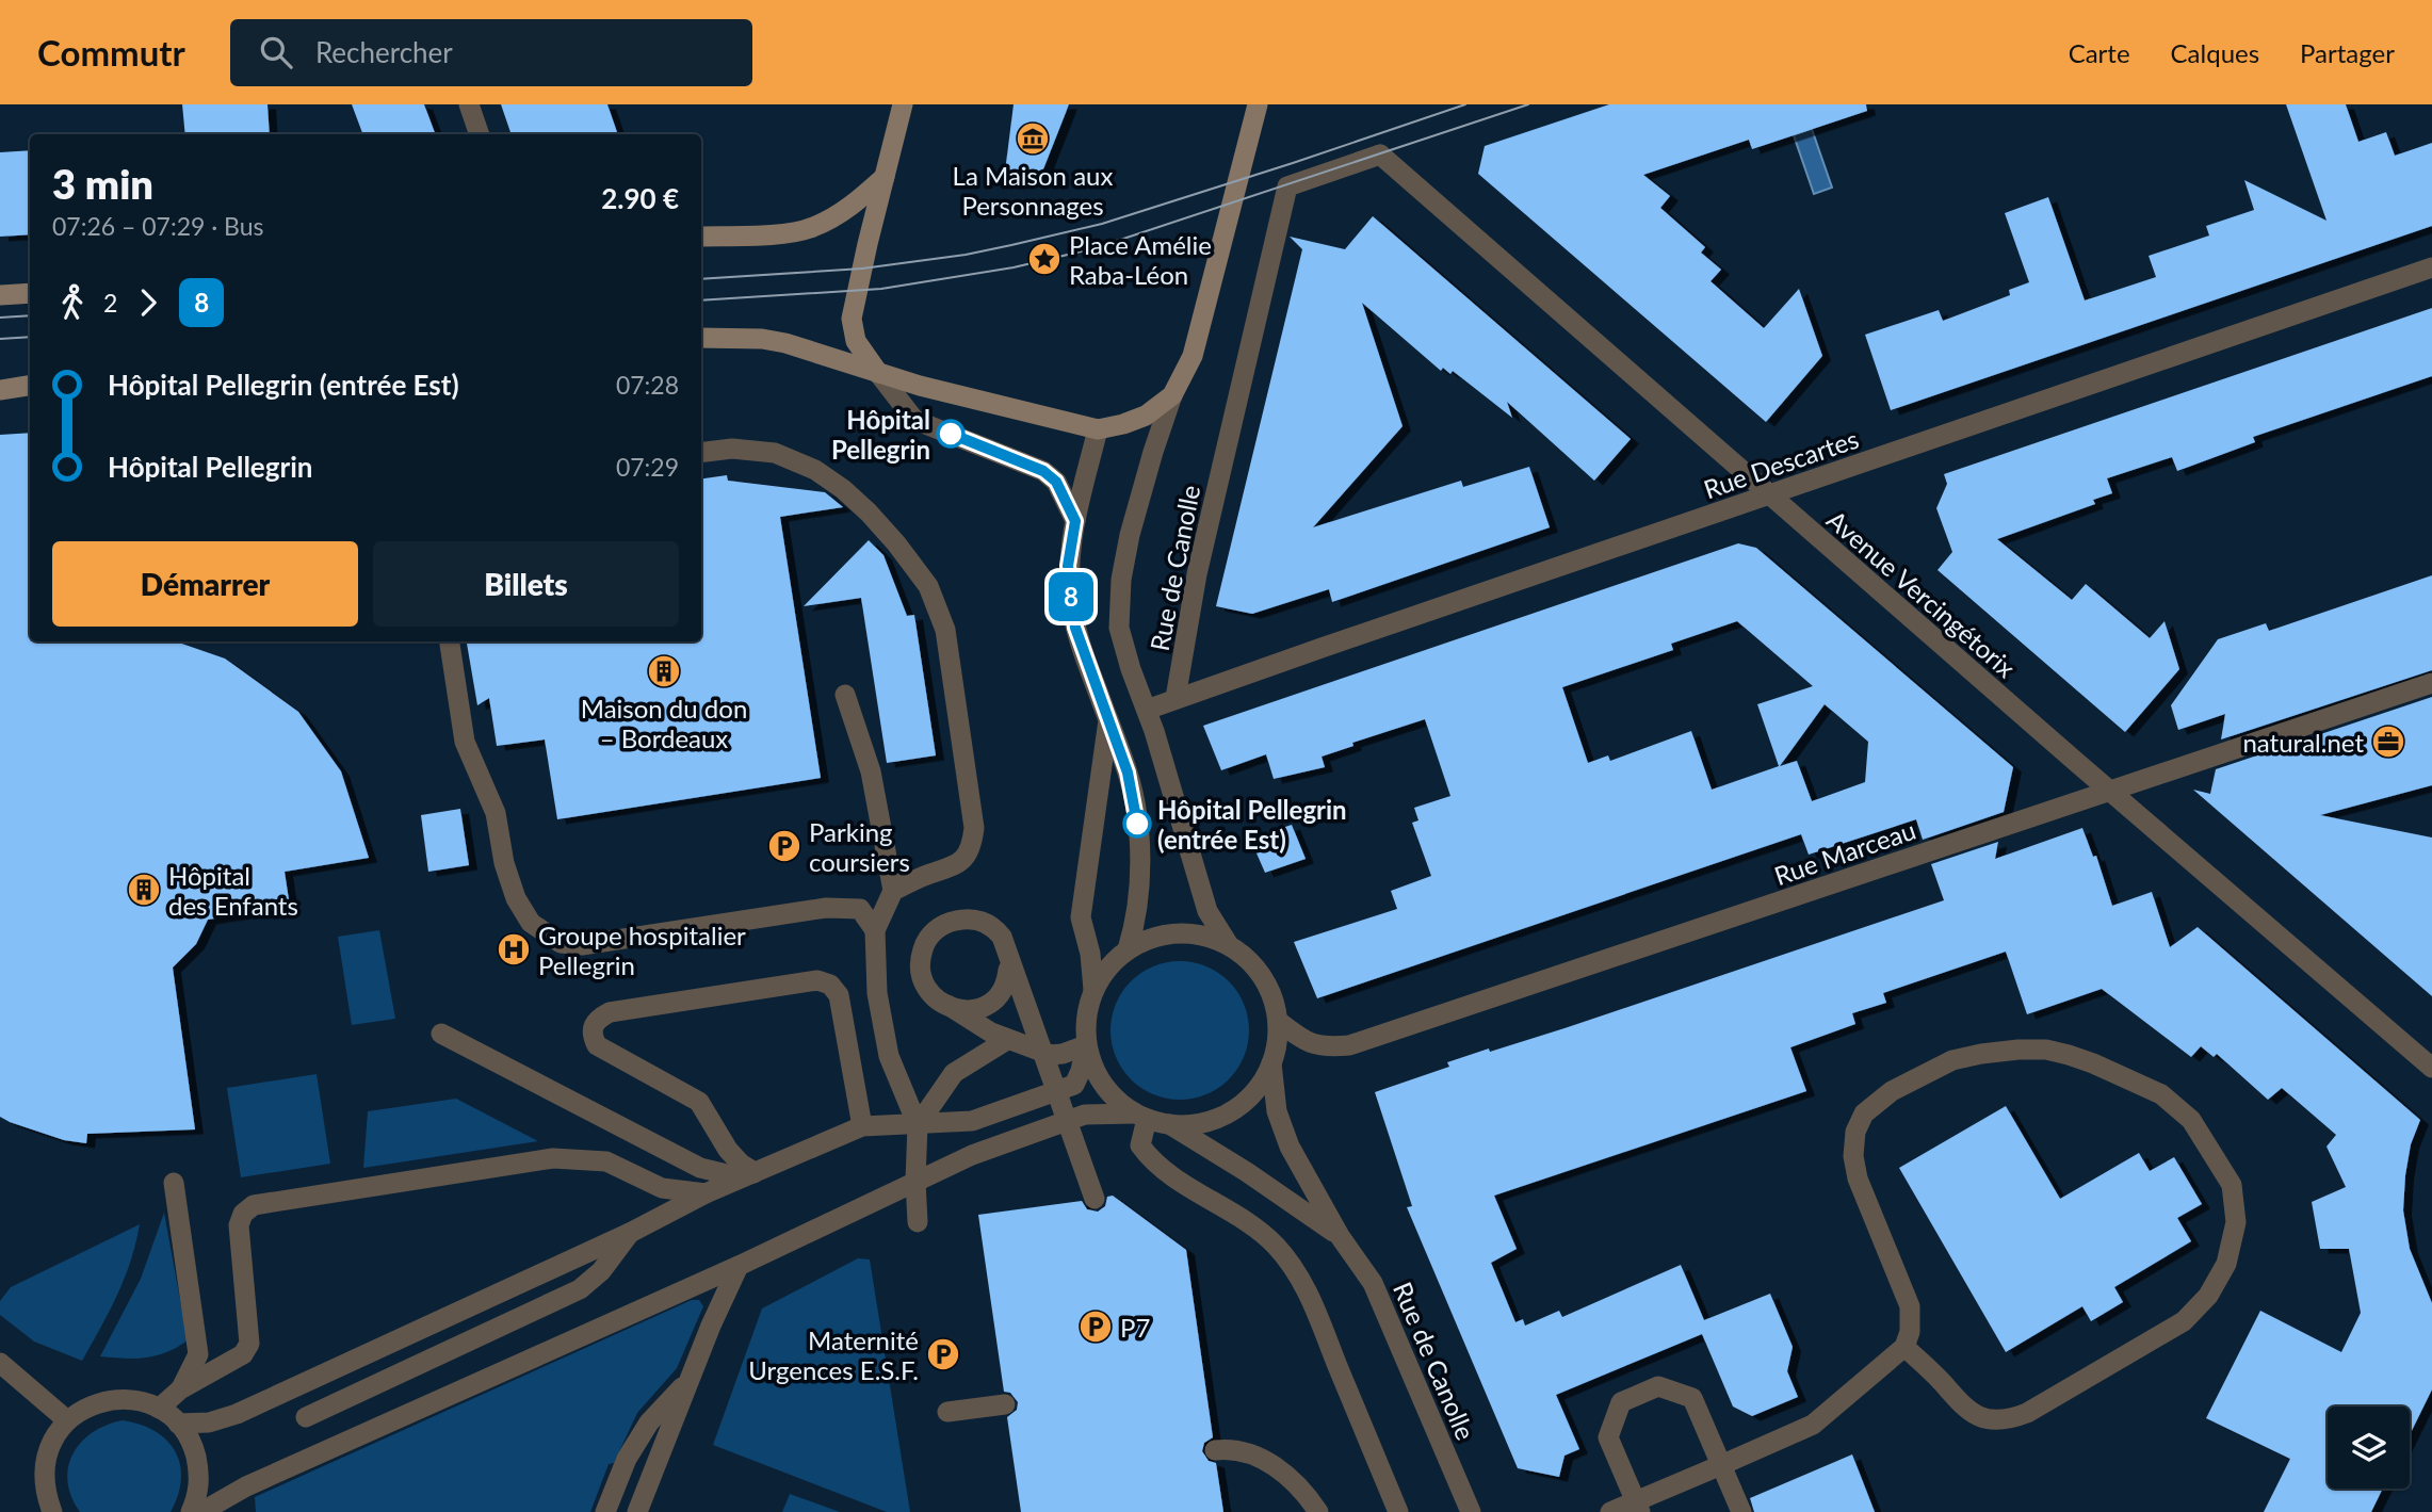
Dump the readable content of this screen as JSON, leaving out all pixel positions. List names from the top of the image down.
{
  "streets": {
    "street": [
      "Rue Descartes",
      "Rue de Canolle",
      "Avenue Vercingétorix",
      "Rue Marceau"
    ]
  },
  "crossings": [
    ["Rue Descartes", "Rue de Canolle"],
    ["Rue Descartes", "Avenue Vercingétorix"],
    ["Rue de Canolle", "Avenue Vercingétorix"],
    ["Rue de Canolle", "Rue Marceau"],
    ["Avenue Vercingétorix", "Rue Marceau"]
  ],
  "places": {
    "museum": ["La Maison aux Personnages"],
    "place": ["Place Amélie Raba-Léon"],
    "other": ["Hôpital Pellegrin", "Hôpital Pellegrin (entrée Est)"],
    "building": ["Maison du don – Bordeaux", "Hôpital des Enfants"],
    "office": ["natural.net"],
    "parking": ["Parking coursiers", "P7", "Maternité Urgences E.S.F."],
    "hospital": ["Groupe hospitalier Pellegrin"]
  },
  "lines": ["bus line 8"],
  "page": {
    "header": "Commutr",
    "search": "Rechercher",
    "nav": ["Carte", "Calques", "Partager"],
    "on_map": "8",
    "heading": ["3 min", "07:26 – 07:29 · Bus", "2.90 €"],
    "legs": ["2", "8"],
    "list": [
      {
        "name": "Hôpital Pellegrin (entrée Est)",
        "value": "07:28"
      },
      {
        "name": "Hôpital Pellegrin",
        "value": "07:29"
      }
    ],
    "buttons": ["Démarrer", "Billets"]
  }
}
